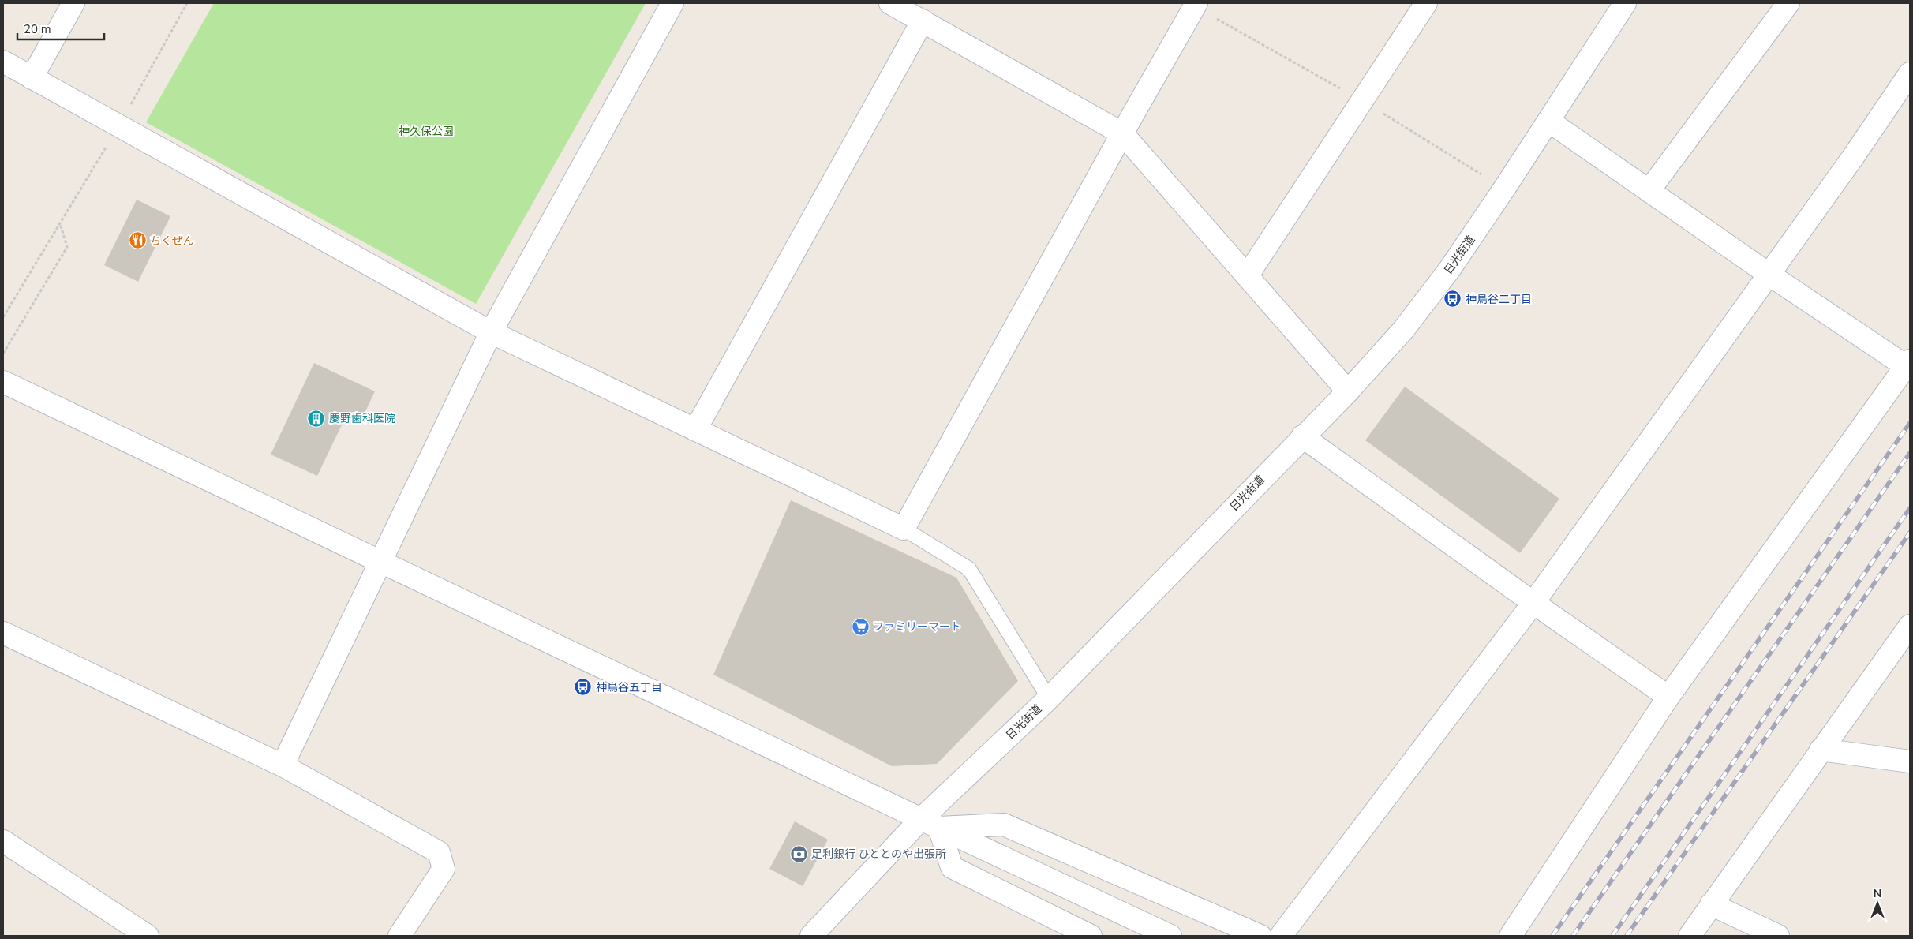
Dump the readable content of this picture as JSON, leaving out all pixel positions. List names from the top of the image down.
{
  "streets": {
    "street": ["日光街道"]
  },
  "parks": ["神久保公園"],
  "places": {
    "restaurant": ["ちくぜん"],
    "bus stop": ["神鳥谷二丁目", "神鳥谷五丁目"],
    "building": ["慶野歯科医院"],
    "supermarket": ["ファミリーマート"],
    "bank": ["足利銀行 ひととのや出張所"]
  },
  "scale_bar": "20 m",
  "north": "top"
}
